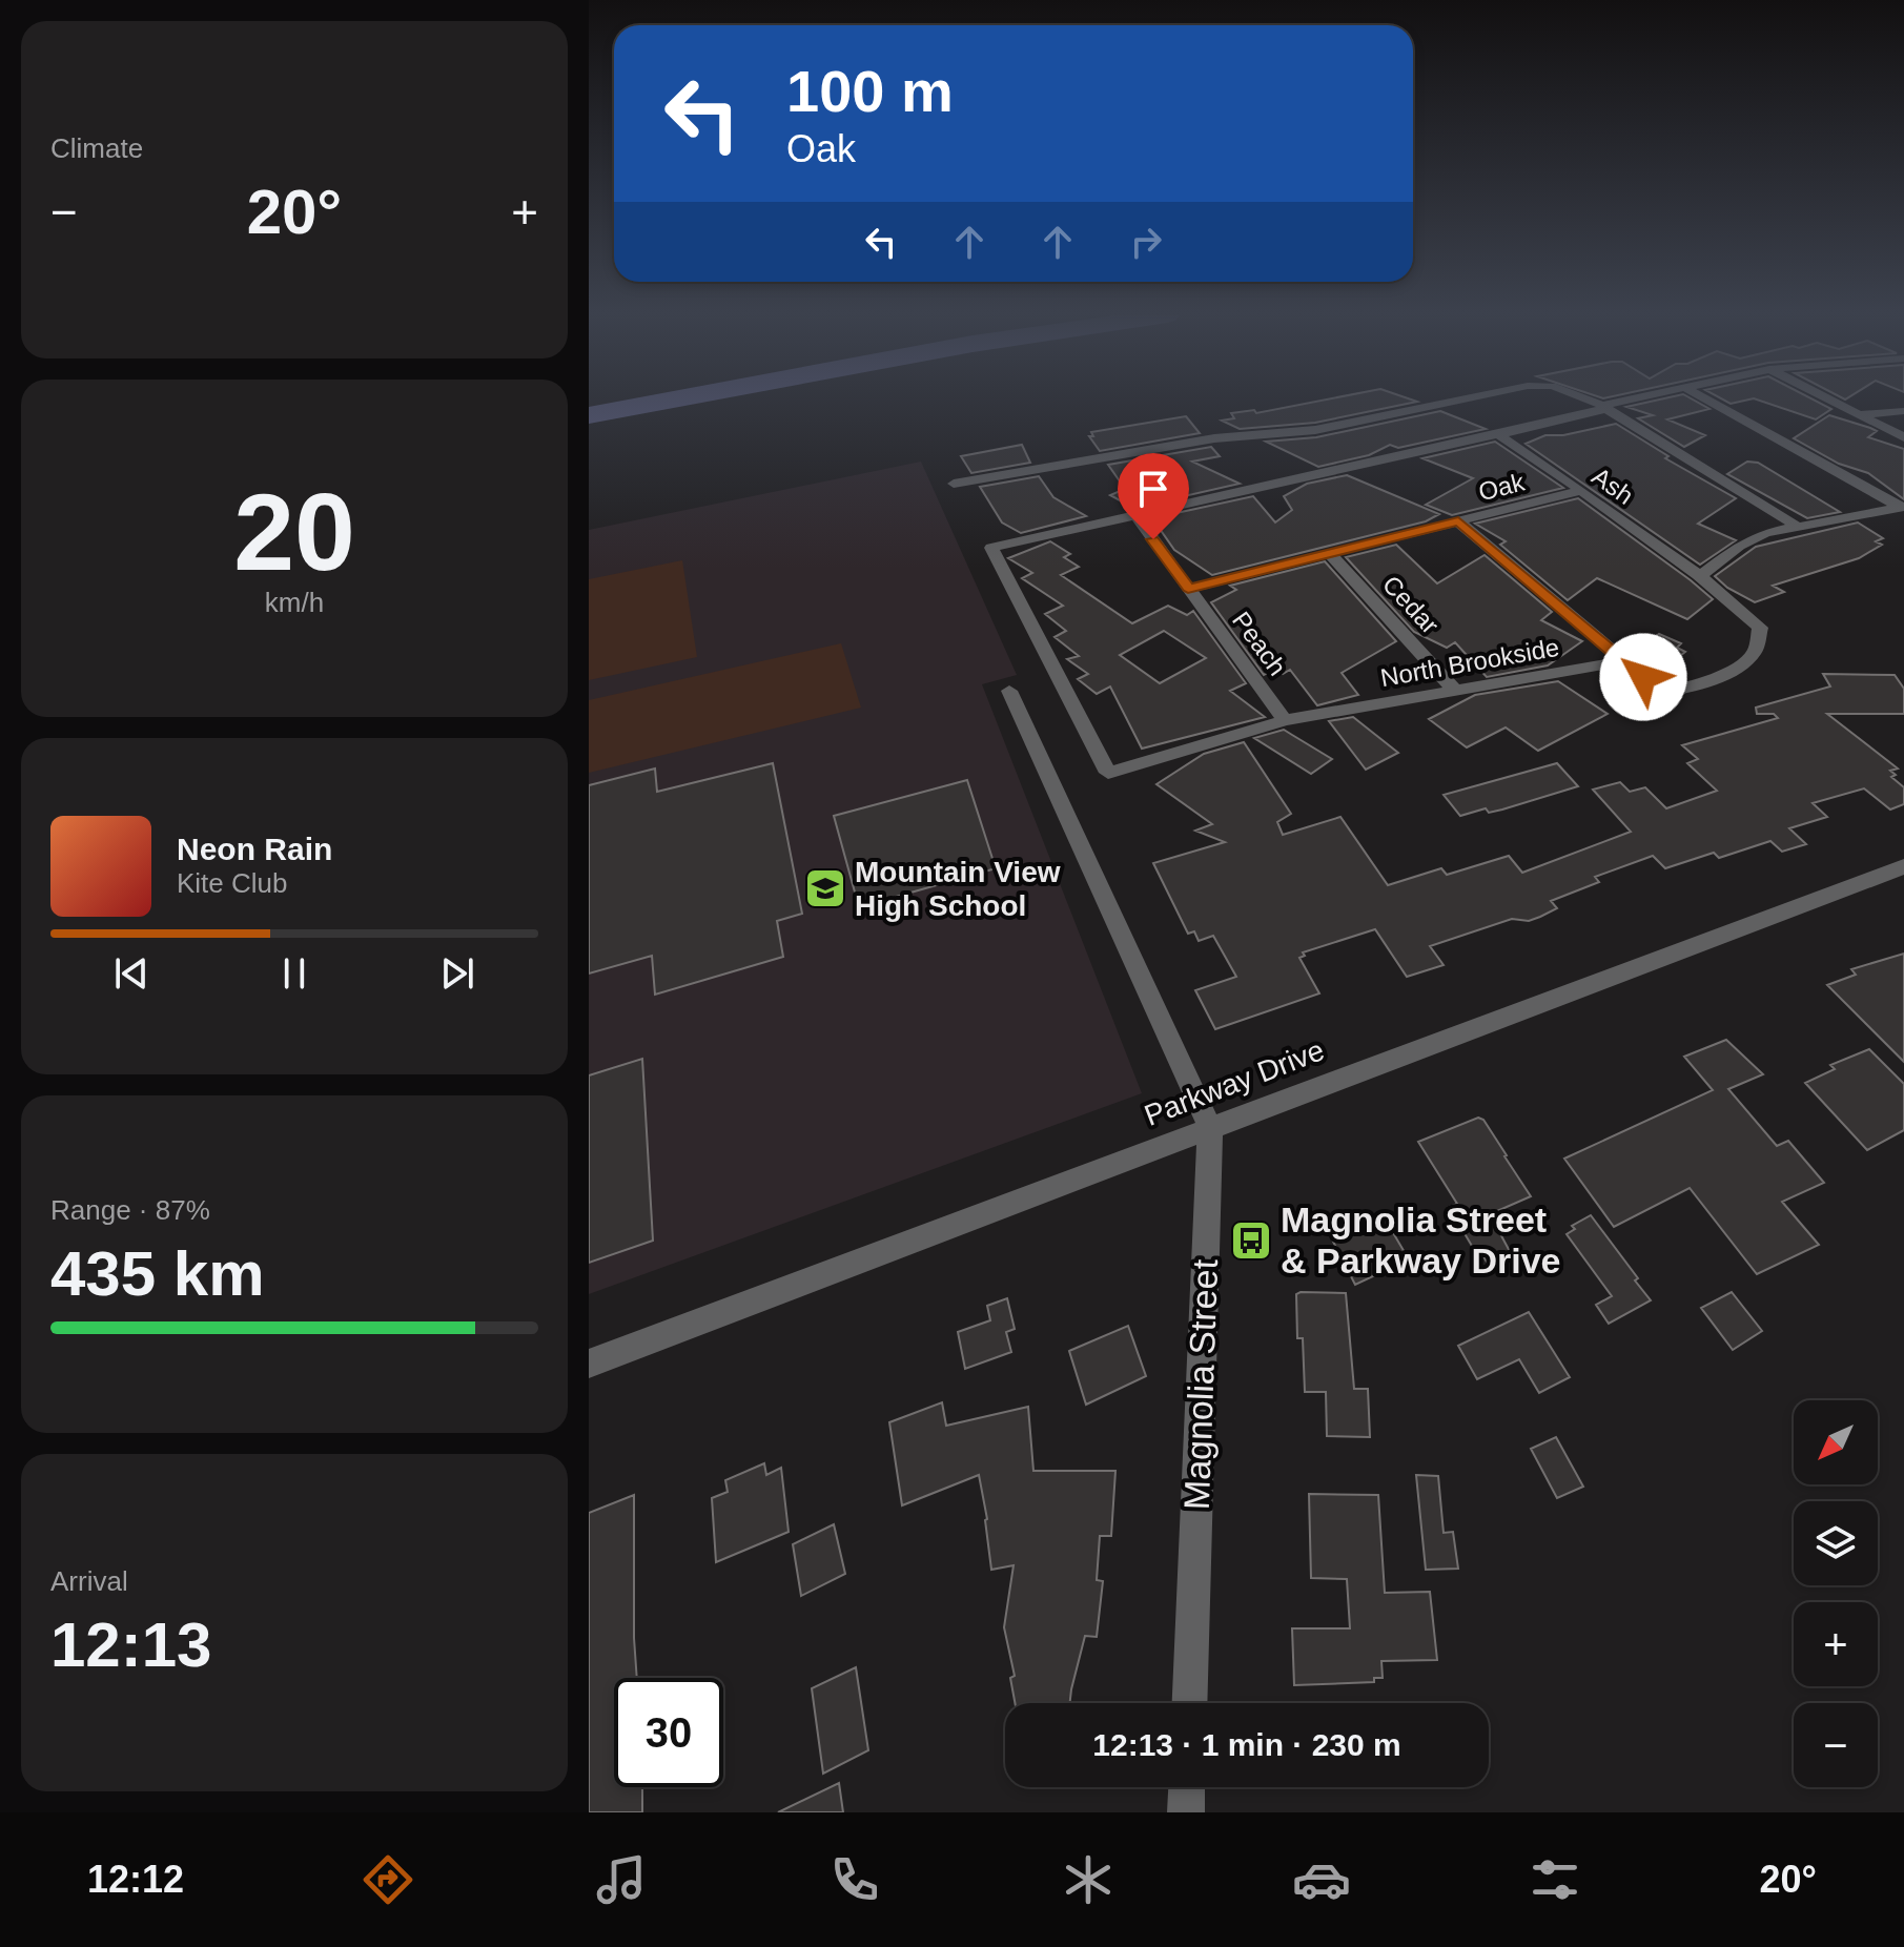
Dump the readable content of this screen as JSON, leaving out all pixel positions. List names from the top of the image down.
{
  "streets": {
    "street": [
      "Ash",
      "Oak",
      "Cedar",
      "Peach",
      "North Brookside",
      "Parkway Drive",
      "Magnolia Street"
    ]
  },
  "crossings": [
    ["Ash", "Oak"],
    ["Oak", "Cedar"],
    ["Oak", "Peach"],
    ["Cedar", "North Brookside"],
    ["Peach", "North Brookside"],
    ["Parkway Drive", "Magnolia Street"]
  ],
  "places": {
    "school or university": ["Mountain View High School"],
    "bus stop": ["Magnolia Street & Parkway Drive"]
  },
  "north": "bottom left",
  "page": {
    "tile": [
      "Climate",
      ["20", "km/h"],
      ["Range · 87%", "435 km"],
      ["Arrival", "12:13"]
    ],
    "turn": ["100 m", "Oak"],
    "heat": ["−", "20°", "+"],
    "song": ["Neon Rain", "Kite Club"],
    "map_buttons": ["+", "−"],
    "limit": "30",
    "trip": "12:13 · 1 min · 230 m",
    "tabs": ["12:12", "20°"]
  }
}
